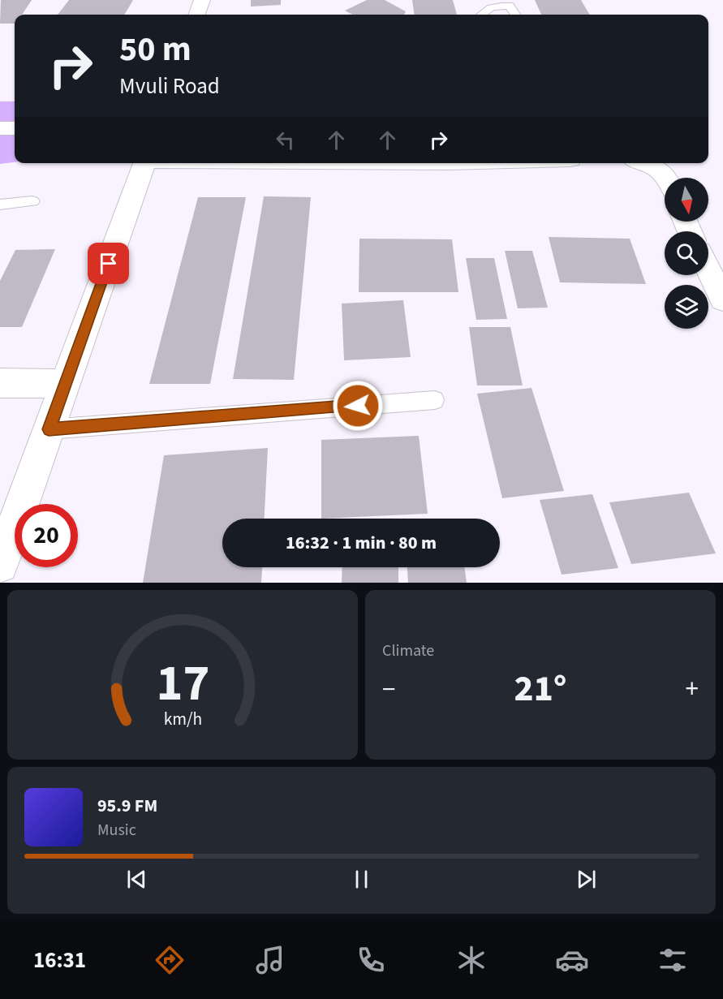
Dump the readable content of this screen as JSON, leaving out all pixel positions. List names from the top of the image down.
{
  "north": "bottom",
  "page": {
    "turn": ["50 m", "Mvuli Road"],
    "limit": "20",
    "trip": "16:32 · 1 min · 80 m",
    "tile": "Climate",
    "heat": ["−", "21°", "+"],
    "song": ["95.9 FM", "Music"],
    "tabs": "16:31",
    "gauge": ["17", "km/h"]
  }
}
